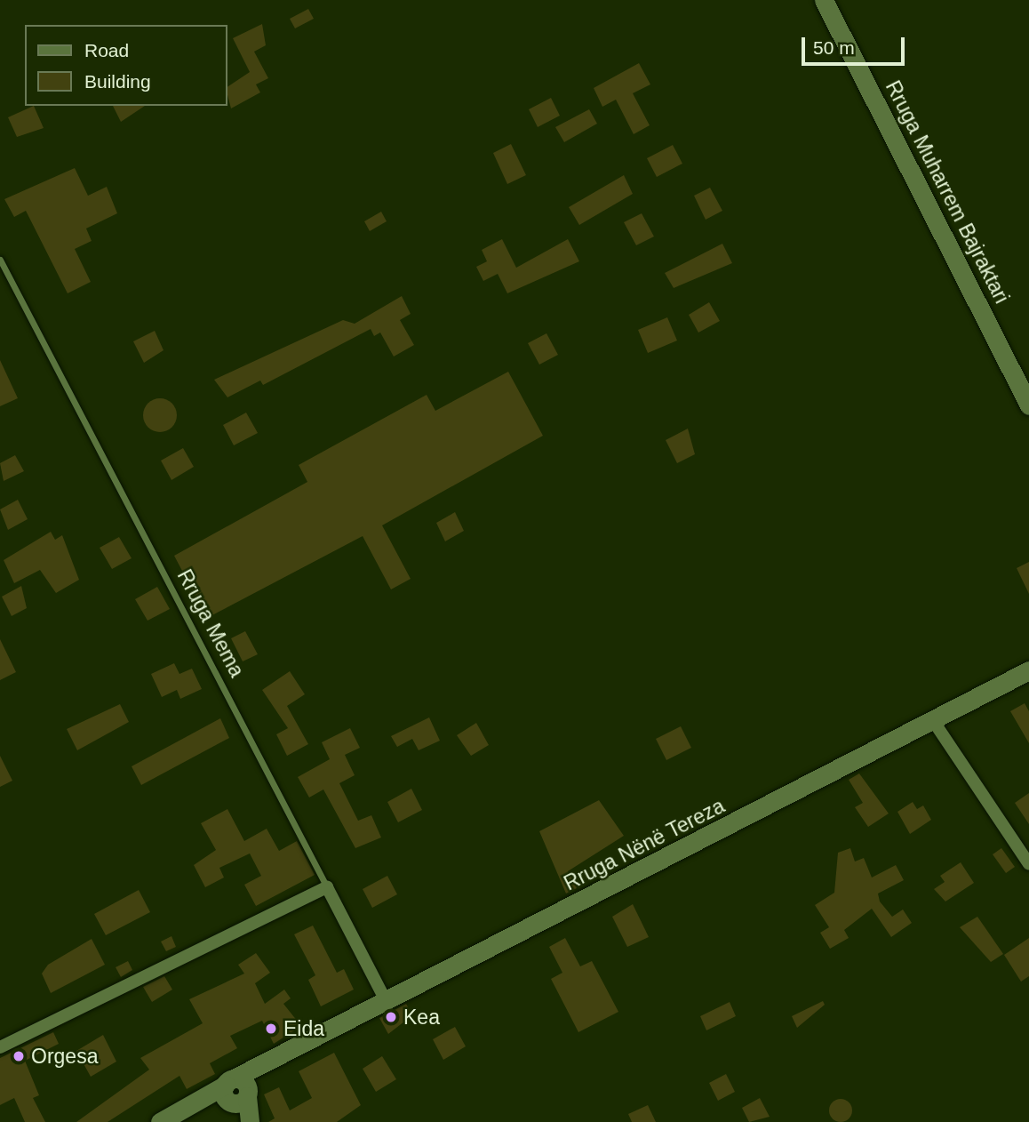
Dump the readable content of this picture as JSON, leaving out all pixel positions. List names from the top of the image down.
{
  "streets": {
    "main road": ["Rruga Muharrem Bajraktari", "Rruga Nënë Tereza"],
    "street": ["Rruga Mema"]
  },
  "crossings": [
    ["Rruga Mema", "Rruga Nënë Tereza"]
  ],
  "places": ["Kea", "Eida", "Orgesa"],
  "legend": ["Road", "Building"],
  "scale_bar": "50 m"
}
